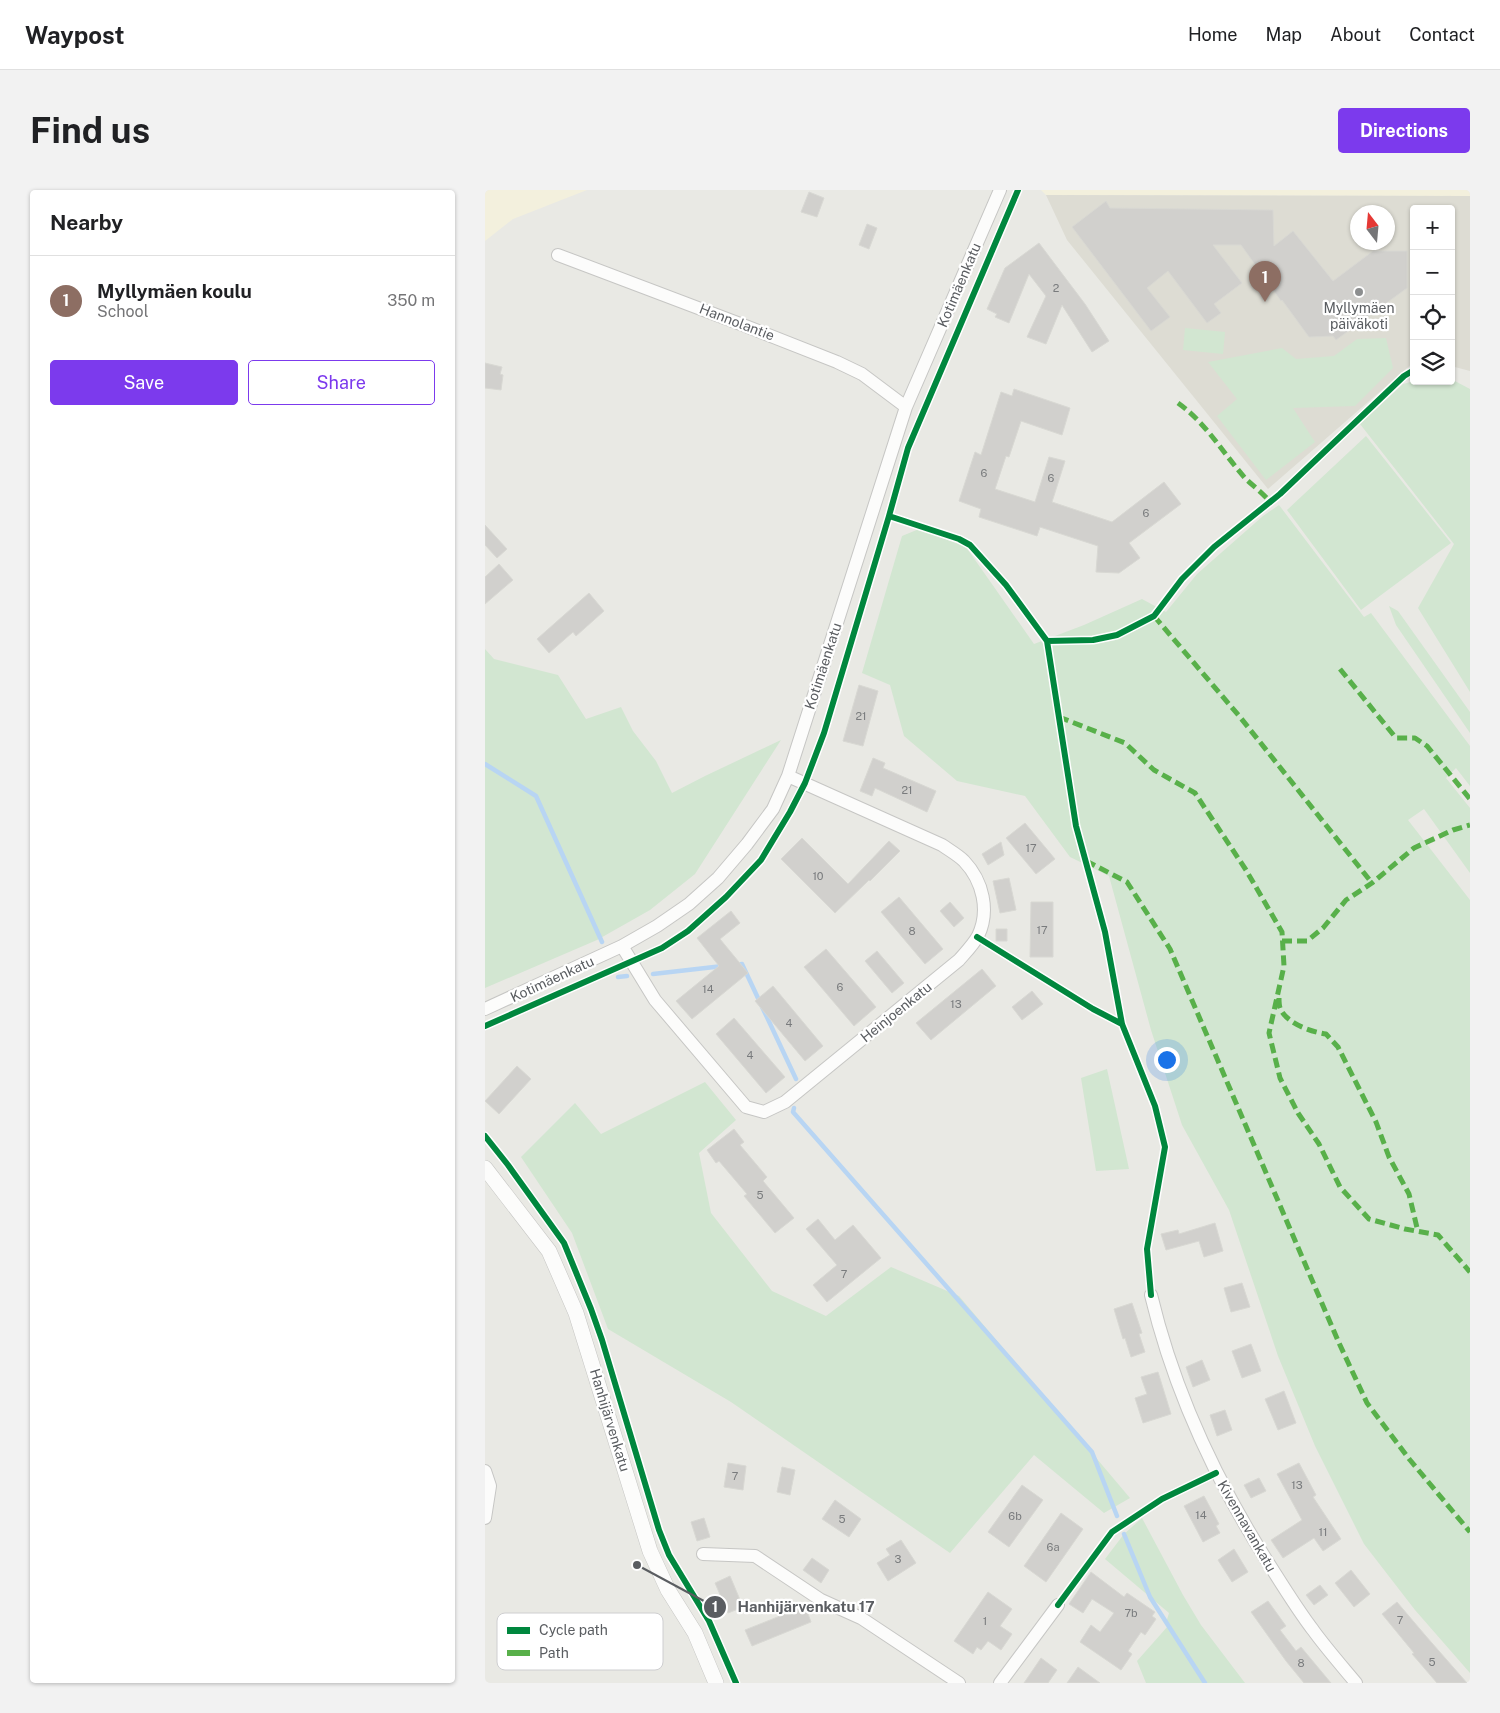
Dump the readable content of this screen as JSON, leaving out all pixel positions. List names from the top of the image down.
{
  "streets": {
    "street": [
      "Kotimäenkatu",
      "Hannolantie",
      "Heinjoenkatu",
      "Hanhijärvenkatu",
      "Kivennavankatu"
    ]
  },
  "crossings": [
    ["Kotimäenkatu", "Hannolantie"],
    ["Kotimäenkatu", "Heinjoenkatu"]
  ],
  "places": ["Myllymäen päiväkoti", "Hanhijärvenkatu 17"],
  "house_numbers": [
    "2",
    "6",
    "6",
    "6",
    "21",
    "21",
    "17",
    "10",
    "17",
    "8",
    "6",
    "14",
    "13",
    "4",
    "4",
    "5",
    "7",
    "7",
    "13",
    "14",
    "6b",
    "5",
    "11",
    "6a",
    "3",
    "7b",
    "7",
    "1",
    "5",
    "8"
  ],
  "legend": ["Cycle path", "Path"],
  "north": "top",
  "page": {
    "header": "Waypost",
    "nav": [
      "Home",
      "Map",
      "About",
      "Contact"
    ],
    "buttons": [
      "Directions",
      ["Save", "Share"]
    ],
    "title": "Find us",
    "heading": "Nearby",
    "map_buttons": ["+", "−"],
    "list": [
      {
        "mark": "1",
        "name": "Myllymäen koulu",
        "note": "School",
        "value": "350 m"
      }
    ],
    "pins": "1"
  }
}
